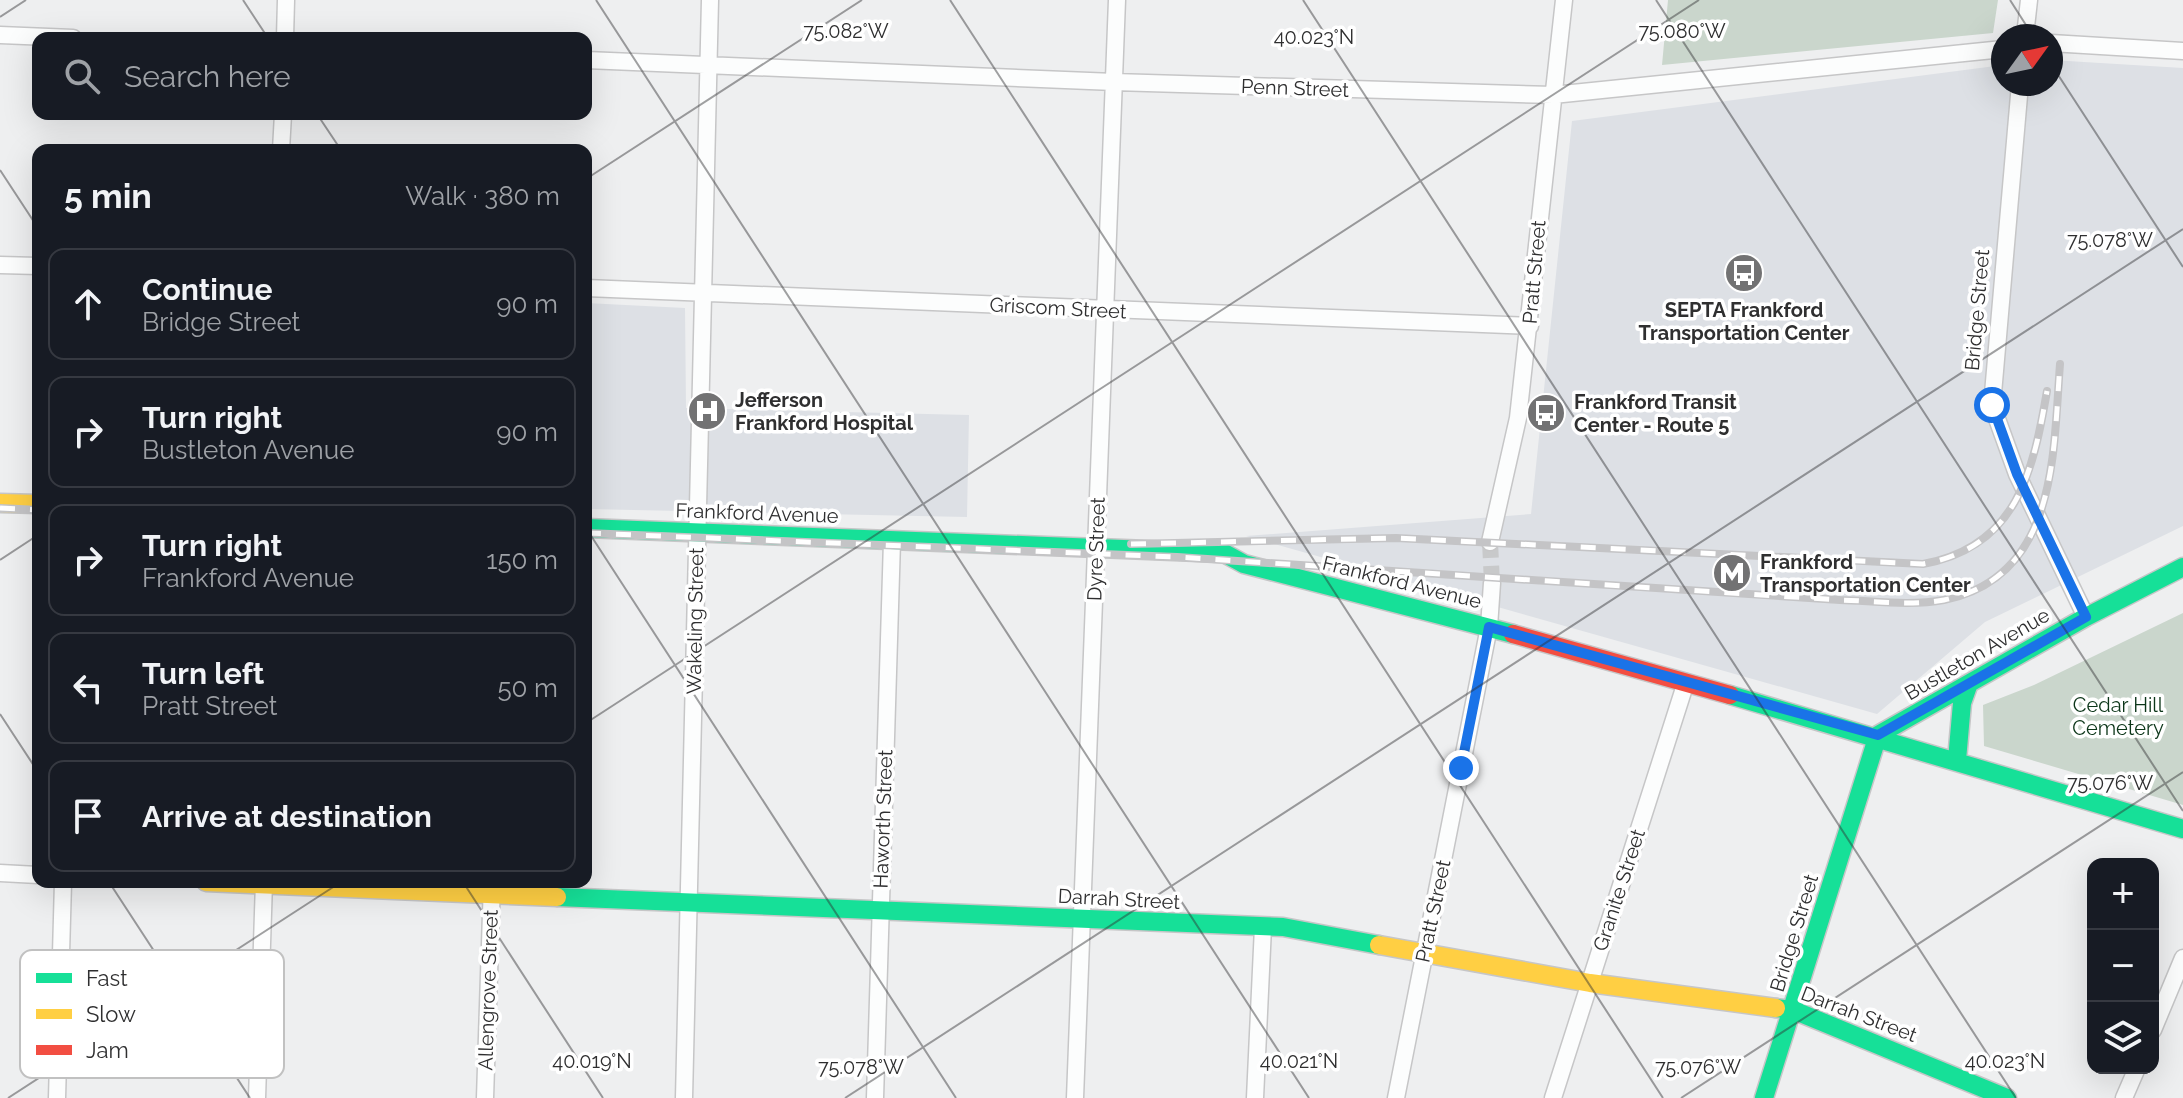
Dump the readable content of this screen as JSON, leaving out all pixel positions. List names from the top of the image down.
{
  "streets": {
    "main road": [
      "Bridge Street",
      "Frankford Avenue",
      "Bustleton Avenue",
      "Darrah Street"
    ],
    "street": [
      "Penn Street",
      "Pratt Street",
      "Griscom Street",
      "Dyre Street",
      "Wakeling Street",
      "Haworth Street",
      "Granite Street",
      "Allengrove Street"
    ]
  },
  "crossings": [
    ["Penn Street", "Pratt Street"],
    ["Penn Street", "Dyre Street"],
    ["Penn Street", "Wakeling Street"],
    ["Pratt Street", "Griscom Street"],
    ["Pratt Street", "Frankford Avenue"],
    ["Pratt Street", "Darrah Street"],
    ["Griscom Street", "Dyre Street"],
    ["Griscom Street", "Wakeling Street"],
    ["Bridge Street", "Frankford Avenue"],
    ["Bridge Street", "Bustleton Avenue"],
    ["Bridge Street", "Darrah Street"],
    ["Frankford Avenue", "Dyre Street"],
    ["Frankford Avenue", "Wakeling Street"],
    ["Frankford Avenue", "Bustleton Avenue"],
    ["Frankford Avenue", "Haworth Street"],
    ["Frankford Avenue", "Granite Street"],
    ["Dyre Street", "Darrah Street"],
    ["Wakeling Street", "Darrah Street"],
    ["Haworth Street", "Darrah Street"],
    ["Granite Street", "Darrah Street"],
    ["Darrah Street", "Allengrove Street"]
  ],
  "parks": ["Cedar Hill Cemetery"],
  "places": {
    "bus stop": ["SEPTA Frankford Transportation Center", "Frankford Transit Center - Route 5"],
    "hospital": ["Jefferson Frankford Hospital"],
    "metro station": ["Frankford Transportation Center"]
  },
  "legend": ["Fast", "Slow", "Jam"],
  "north": "top right",
  "page": {
    "search": "Search here",
    "heading": ["5 min", "Walk · 380 m"],
    "list": [
      ["Continue", "Bridge Street", "90 m"],
      ["Turn right", "Bustleton Avenue", "90 m"],
      ["Turn right", "Frankford Avenue", "150 m"],
      ["Turn left", "Pratt Street", "50 m"],
      "Arrive at destination"
    ],
    "map_buttons": ["+", "−"]
  },
  "coordinates": [
    "75.082°W",
    "75.080°W",
    "40.023°N",
    "75.078°W",
    "75.076°W",
    "40.019°N",
    "40.021°N"
  ]
}
